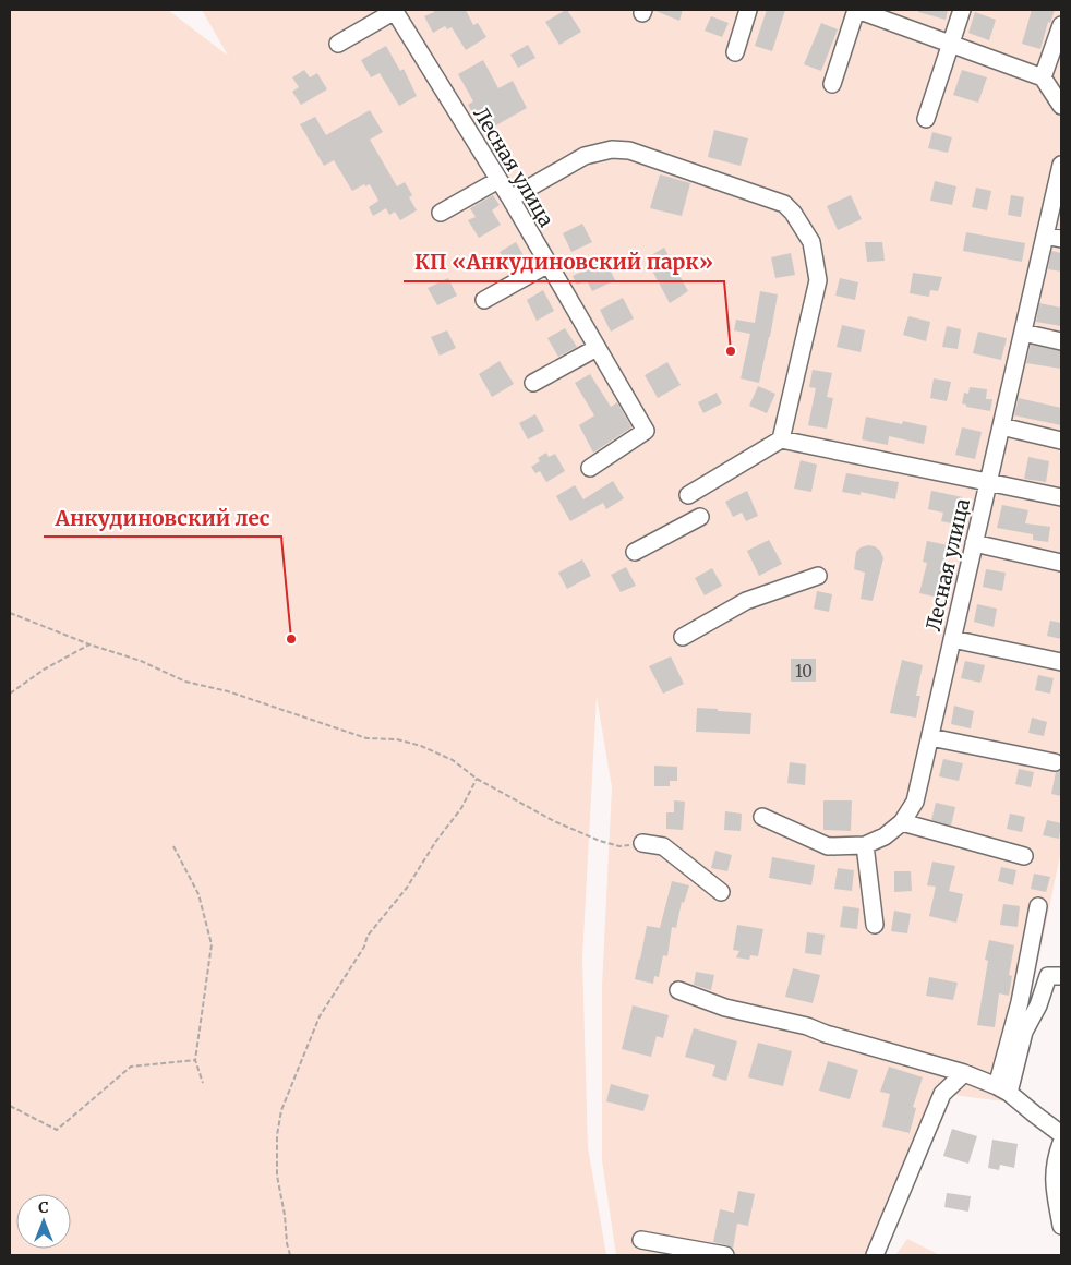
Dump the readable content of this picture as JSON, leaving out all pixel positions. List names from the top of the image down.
{
  "streets": {
    "street": ["Лесная улица"]
  },
  "places": ["КП «Анкудиновский парк»", "Анкудиновский лес"],
  "house_numbers": ["10"],
  "north": "top"
}
